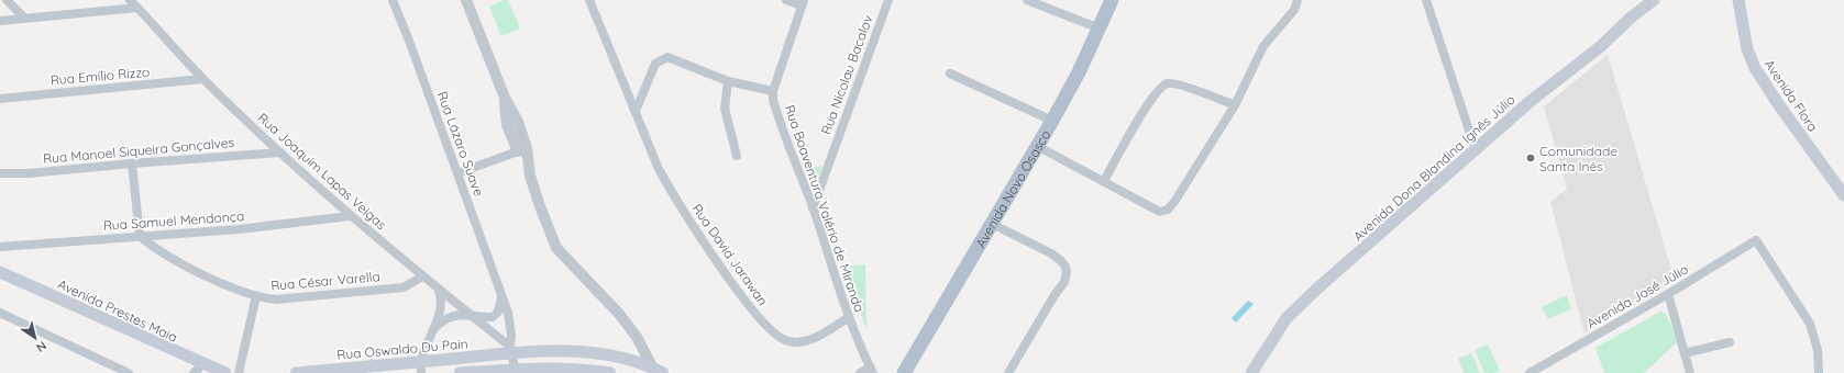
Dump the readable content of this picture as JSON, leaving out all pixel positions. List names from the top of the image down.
{
  "streets": {
    "main road": [
      "Avenida Flora",
      "Avenida Dona Blandina Ignês Júlio",
      "Avenida Novo Osasco",
      "Avenida Prestes Maia",
      "Rua Oswaldo Du Pain"
    ],
    "street": [
      "Rua Nicolau Bacalov",
      "Rua Emílio Rizzo",
      "Rua Lázaro Suave",
      "Rua Manoel Siqueira Gonçalves",
      "Rua Joaquim Lapas Veigas",
      "Rua Boaventura Valério de Miranda",
      "Rua Samuel Mendonça",
      "Rua David Jarawan",
      "Rua César Varella",
      "Avenida José Júlio"
    ]
  },
  "crossings": [
    ["Rua Nicolau Bacalov", "Rua Boaventura Valério de Miranda"],
    ["Rua Emílio Rizzo", "Rua Joaquim Lapas Veigas"],
    ["Rua Lázaro Suave", "Rua Joaquim Lapas Veigas"],
    ["Rua Lázaro Suave", "Rua Oswaldo Du Pain"],
    ["Rua Manoel Siqueira Gonçalves", "Rua Joaquim Lapas Veigas"],
    ["Rua Joaquim Lapas Veigas", "Rua Samuel Mendonça"],
    ["Rua Joaquim Lapas Veigas", "Rua César Varella"],
    ["Rua Joaquim Lapas Veigas", "Rua Oswaldo Du Pain"],
    ["Rua Boaventura Valério de Miranda", "Rua David Jarawan"],
    ["Rua Samuel Mendonça", "Rua César Varella"]
  ],
  "places": ["Comunidade Santa Inês"],
  "north": "bottom right"
}
